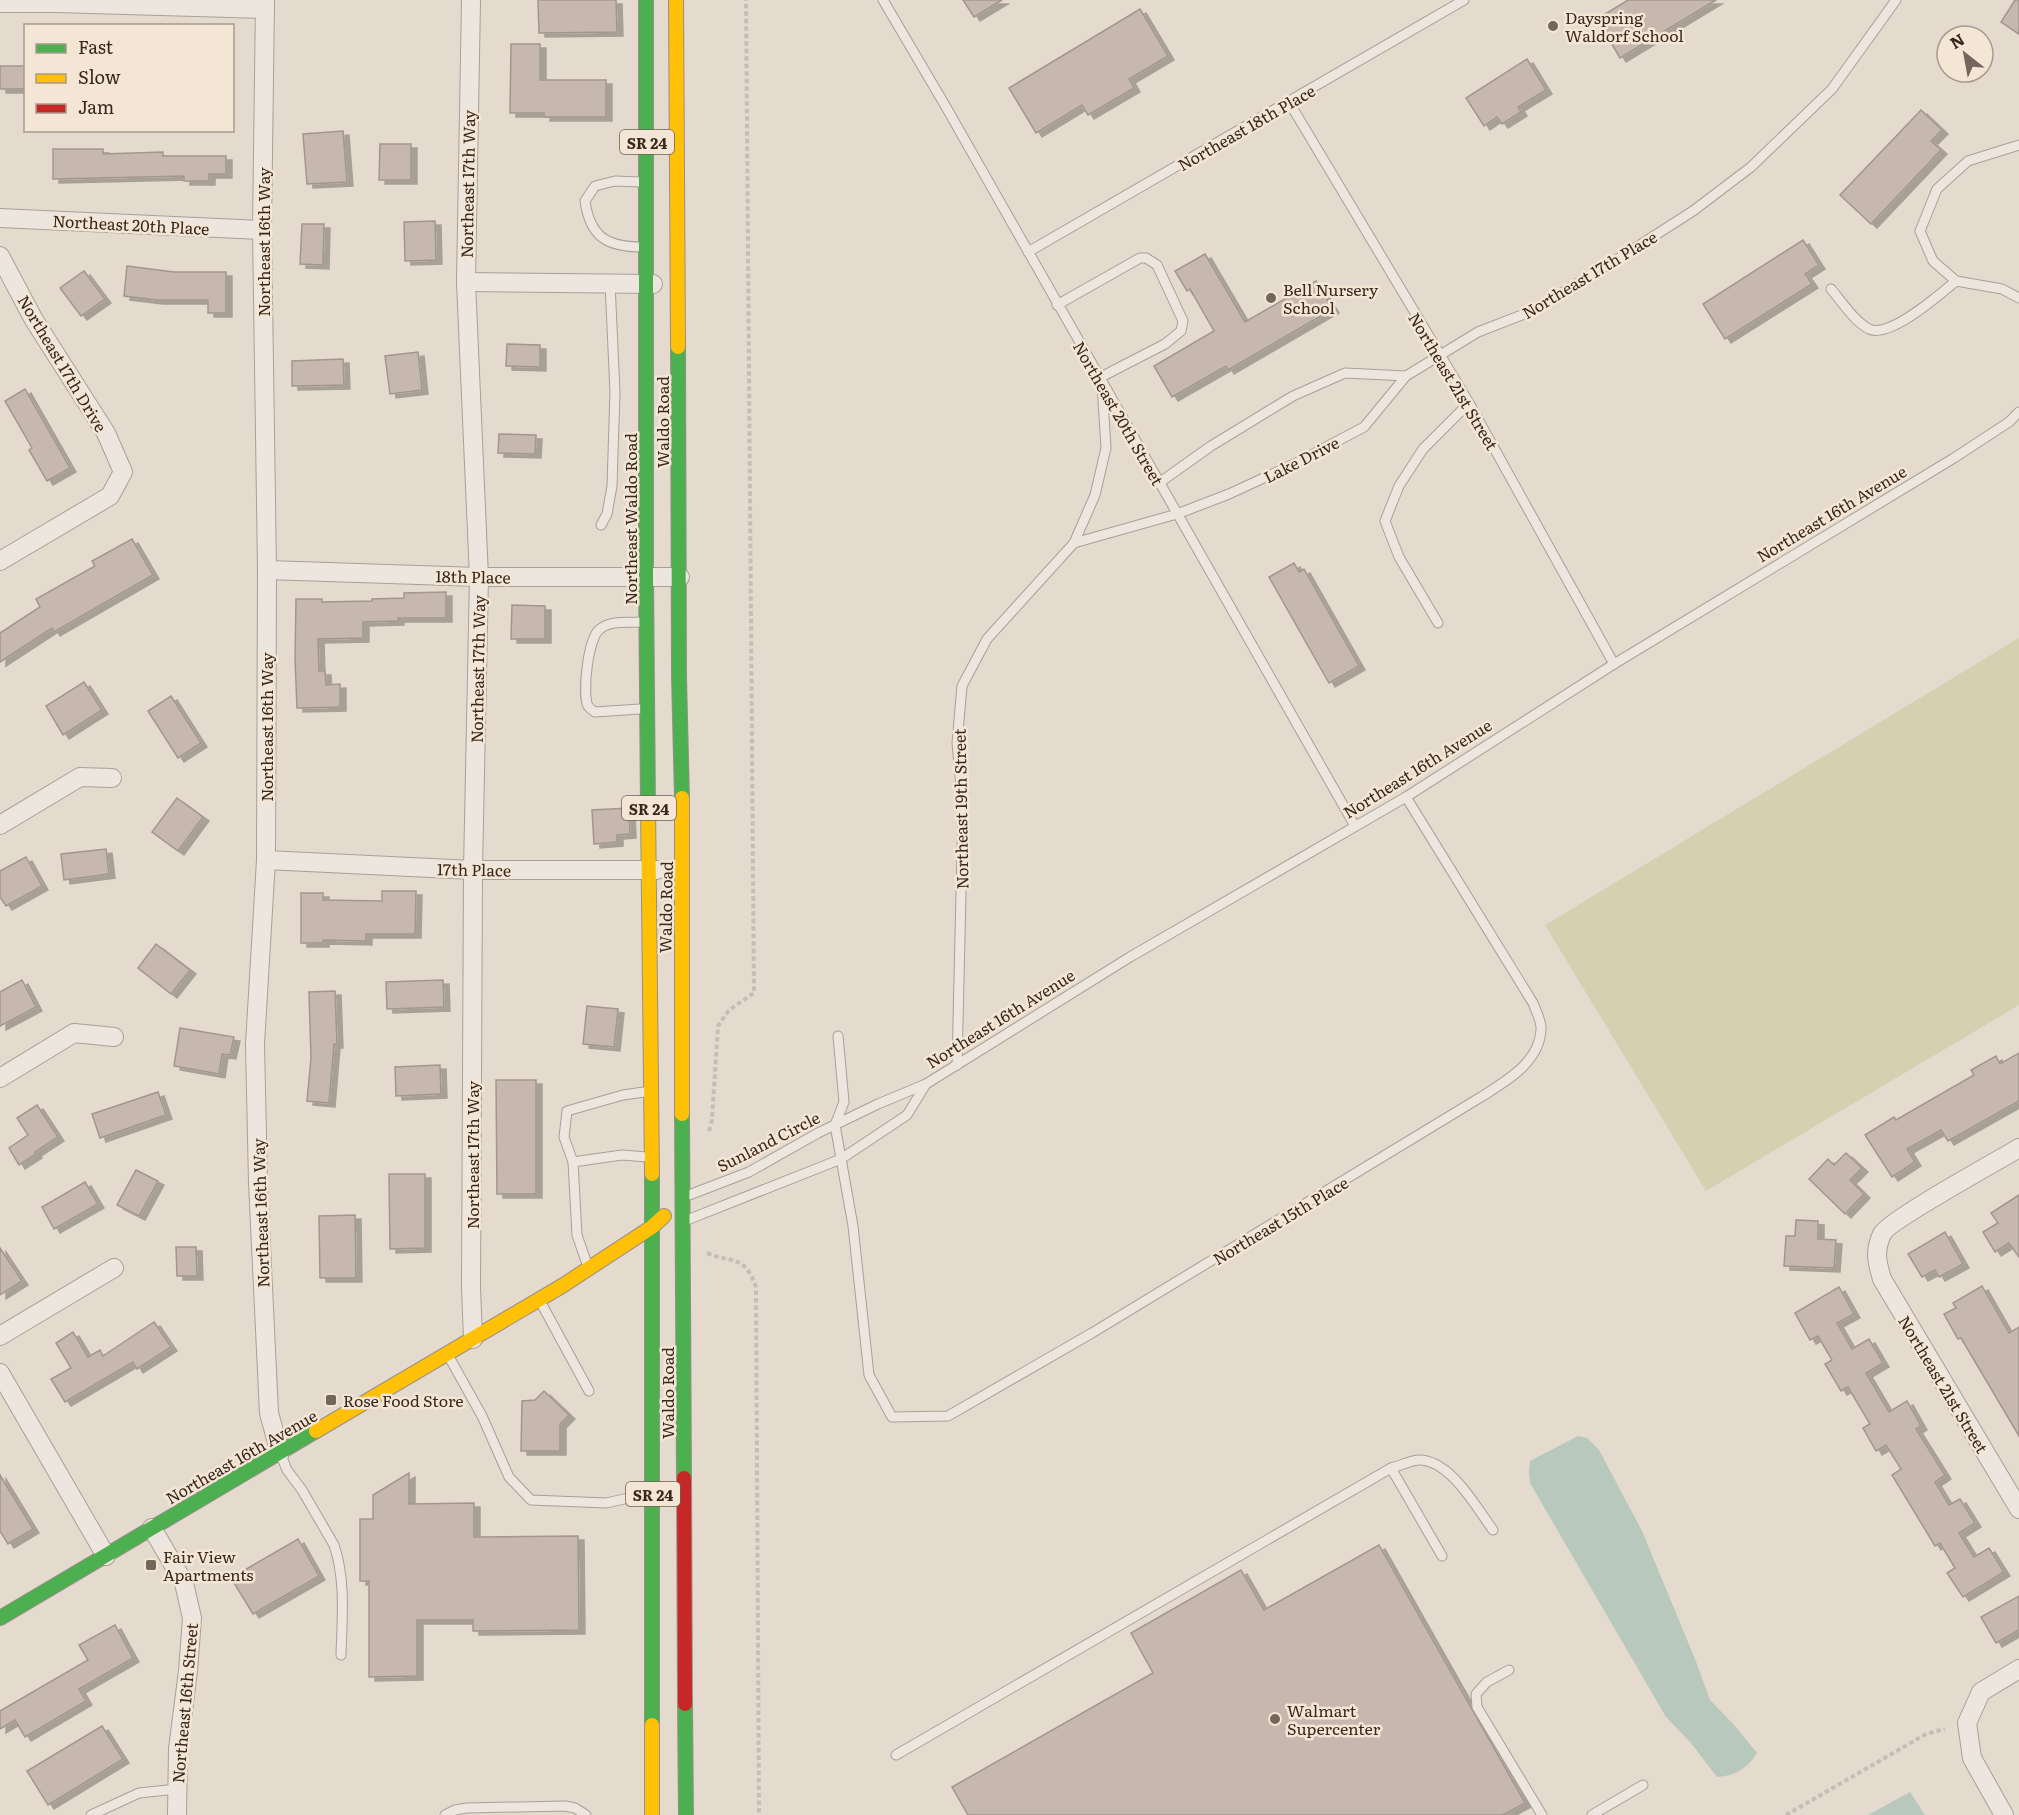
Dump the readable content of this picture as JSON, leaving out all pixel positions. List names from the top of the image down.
{
  "streets": {
    "main road": [
      "SR 24",
      "Waldo Road",
      "Northeast 16th Avenue",
      "Northeast Waldo Road",
      "Sunland Circle"
    ],
    "street": [
      "Northeast 17th Way",
      "Northeast 20th Place",
      "Northeast 16th Way",
      "Northeast 17th Drive",
      "Northeast 21st Street",
      "18th Place",
      "17th Place",
      "Northeast 16th Street"
    ],
    "lane": [
      "Northeast 18th Place",
      "Northeast 17th Place",
      "Northeast 20th Street",
      "Lake Drive",
      "Northeast 19th Street",
      "Northeast 15th Place"
    ]
  },
  "crossings": [
    ["Northeast 18th Place", "Northeast 21st Street"],
    ["Northeast 18th Place", "Northeast 20th Street"],
    ["Northeast 17th Way", "Northeast 16th Avenue"],
    ["Northeast 17th Way", "18th Place"],
    ["Northeast 17th Way", "17th Place"],
    ["Northeast 20th Place", "Northeast 16th Way"],
    ["Northeast 16th Way", "Northeast 16th Avenue"],
    ["Northeast 16th Way", "18th Place"],
    ["Northeast 16th Way", "17th Place"],
    ["Northeast 17th Place", "Northeast 21st Street"],
    ["Northeast 17th Place", "Lake Drive"],
    ["Northeast 21st Street", "Northeast 16th Avenue"],
    ["Northeast 20th Street", "Lake Drive"],
    ["Northeast 20th Street", "Northeast 16th Avenue"],
    ["Northeast 20th Street", "Northeast 19th Street"],
    ["Waldo Road", "Northeast 16th Avenue"],
    ["Waldo Road", "Northeast Waldo Road"],
    ["Waldo Road", "18th Place"],
    ["Waldo Road", "17th Place"],
    ["Waldo Road", "Sunland Circle"],
    ["Lake Drive", "Northeast 19th Street"],
    ["Northeast 16th Avenue", "Northeast 19th Street"],
    ["Northeast 16th Avenue", "Sunland Circle"],
    ["Northeast 16th Avenue", "Northeast 15th Place"],
    ["Northeast 16th Avenue", "Northeast 16th Street"],
    ["Northeast Waldo Road", "18th Place"],
    ["Northeast Waldo Road", "17th Place"]
  ],
  "places": {
    "other": ["Dayspring Waldorf School", "Bell Nursery School", "Walmart Supercenter"],
    "transit": ["Rose Food Store", "Fair View Apartments"]
  },
  "legend": ["Fast", "Slow", "Jam"],
  "north": "top left"
}
